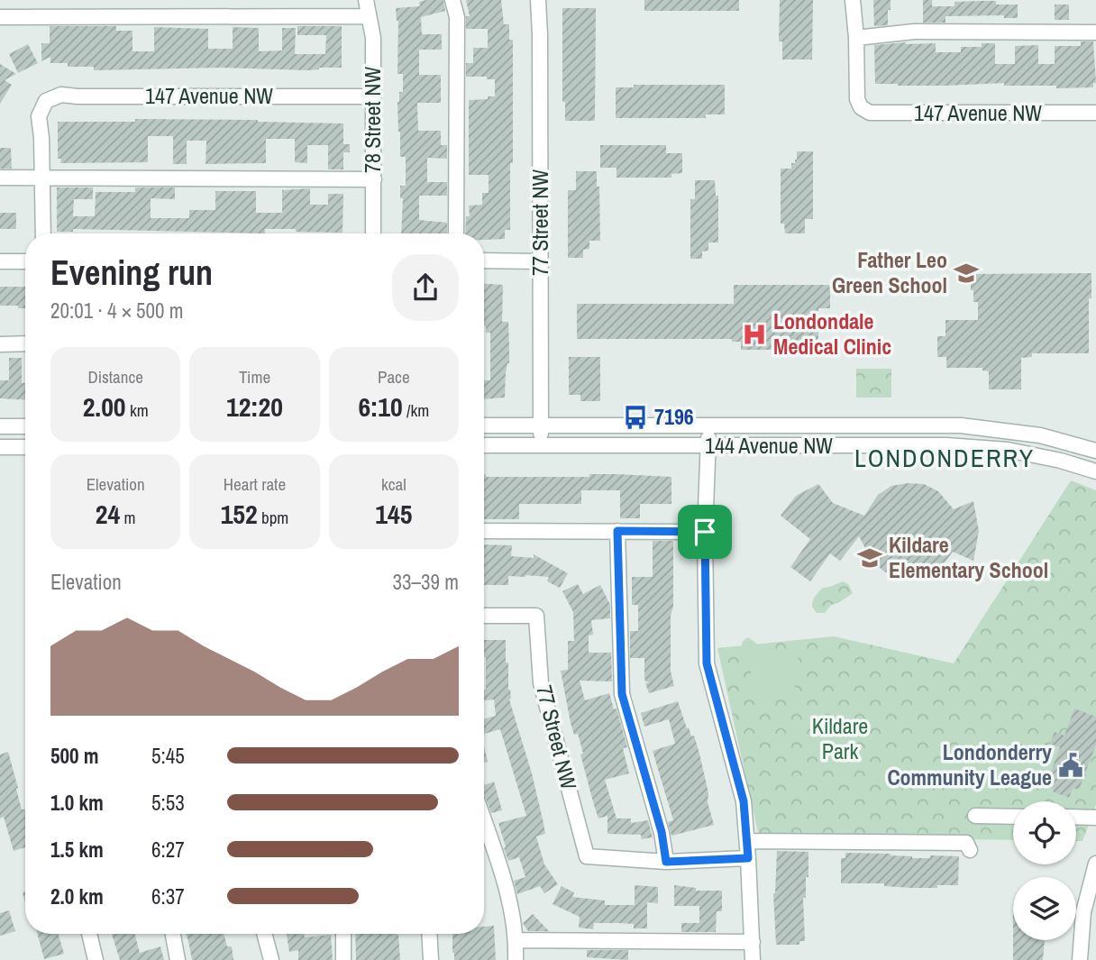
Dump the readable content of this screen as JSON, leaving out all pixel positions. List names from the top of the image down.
{
  "streets": {
    "street": [
      "147 Avenue NW",
      "78 Street NW",
      "77 Street NW",
      "144 Avenue NW"
    ]
  },
  "crossings": [
    ["147 Avenue NW", "78 Street NW"],
    ["77 Street NW", "144 Avenue NW"]
  ],
  "districts": ["LONDONDERRY"],
  "parks": ["Kildare Park"],
  "places": {
    "school or university": ["Father Leo Green School", "Kildare Elementary School"],
    "hospital": ["Londondale Medical Clinic"],
    "bus stop": ["7196"],
    "public building": ["Londonderry Community League"]
  },
  "page": {
    "heading": ["Evening run", "20:01 · 4 × 500 m"],
    "stats": [
      ["Distance", "2.00 km"],
      ["Time", "12:20"],
      ["Pace", "6:10 /km"],
      ["Elevation", "24 m"],
      ["Heart rate", "152 bpm"],
      ["kcal", "145"]
    ],
    "chart": ["Elevation", "33–39 m"],
    "list": [
      {
        "name": "500 m",
        "note": "5:45"
      },
      {
        "name": "1.0 km",
        "note": "5:53"
      },
      {
        "name": "1.5 km",
        "note": "6:27"
      },
      {
        "name": "2.0 km",
        "note": "6:37"
      }
    ]
  }
}
